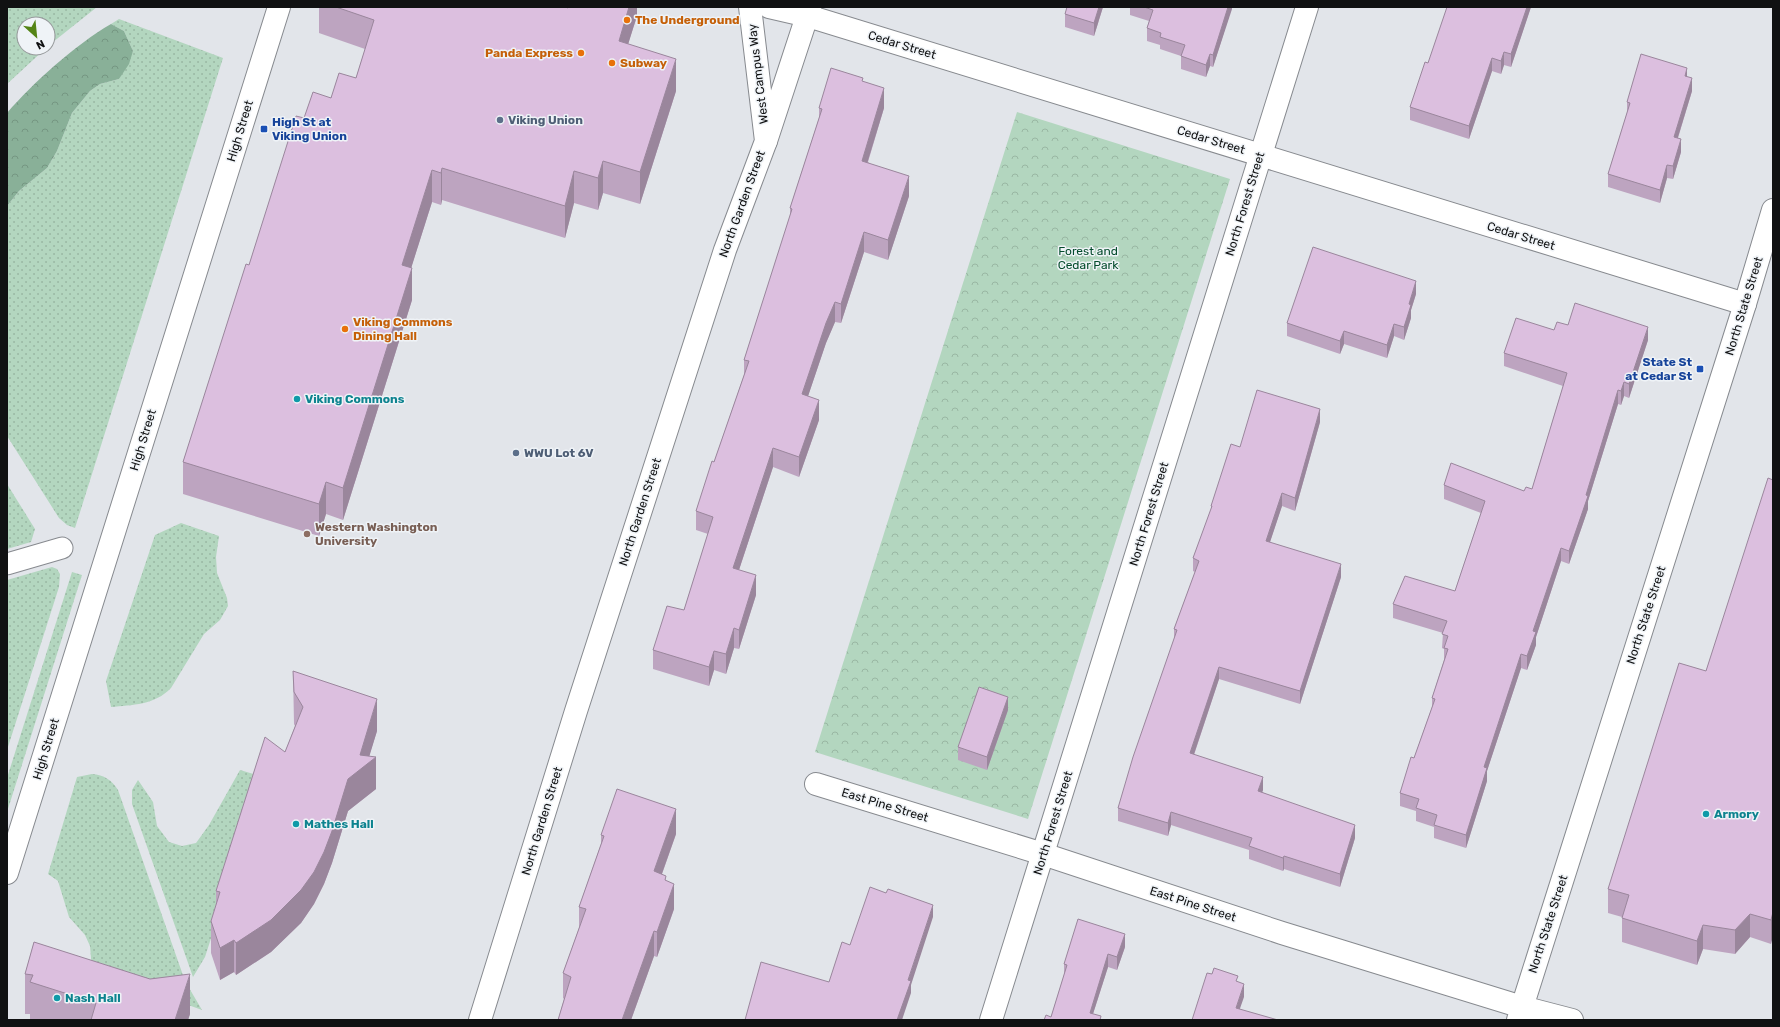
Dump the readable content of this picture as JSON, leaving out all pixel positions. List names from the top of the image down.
{
  "streets": {
    "street": [
      "Cedar Street",
      "West Campus Way",
      "High Street",
      "North Garden Street",
      "North Forest Street",
      "North State Street",
      "East Pine Street"
    ]
  },
  "crossings": [
    ["Cedar Street", "North Garden Street"],
    ["Cedar Street", "North Forest Street"],
    ["Cedar Street", "North State Street"],
    ["West Campus Way", "North Garden Street"],
    ["North Forest Street", "East Pine Street"],
    ["North State Street", "East Pine Street"]
  ],
  "parks": ["Forest and Cedar Park"],
  "places": {
    "other": [
      "The Underground",
      "Panda Express",
      "Subway",
      "Viking Union",
      "Viking Commons Dining Hall",
      "Viking Commons",
      "WWU Lot 6V",
      "Western Washington University",
      "Armory",
      "Mathes Hall",
      "Nash Hall"
    ],
    "transit": ["High St at Viking Union", "State St at Cedar St"]
  },
  "north": "bottom right"
}
